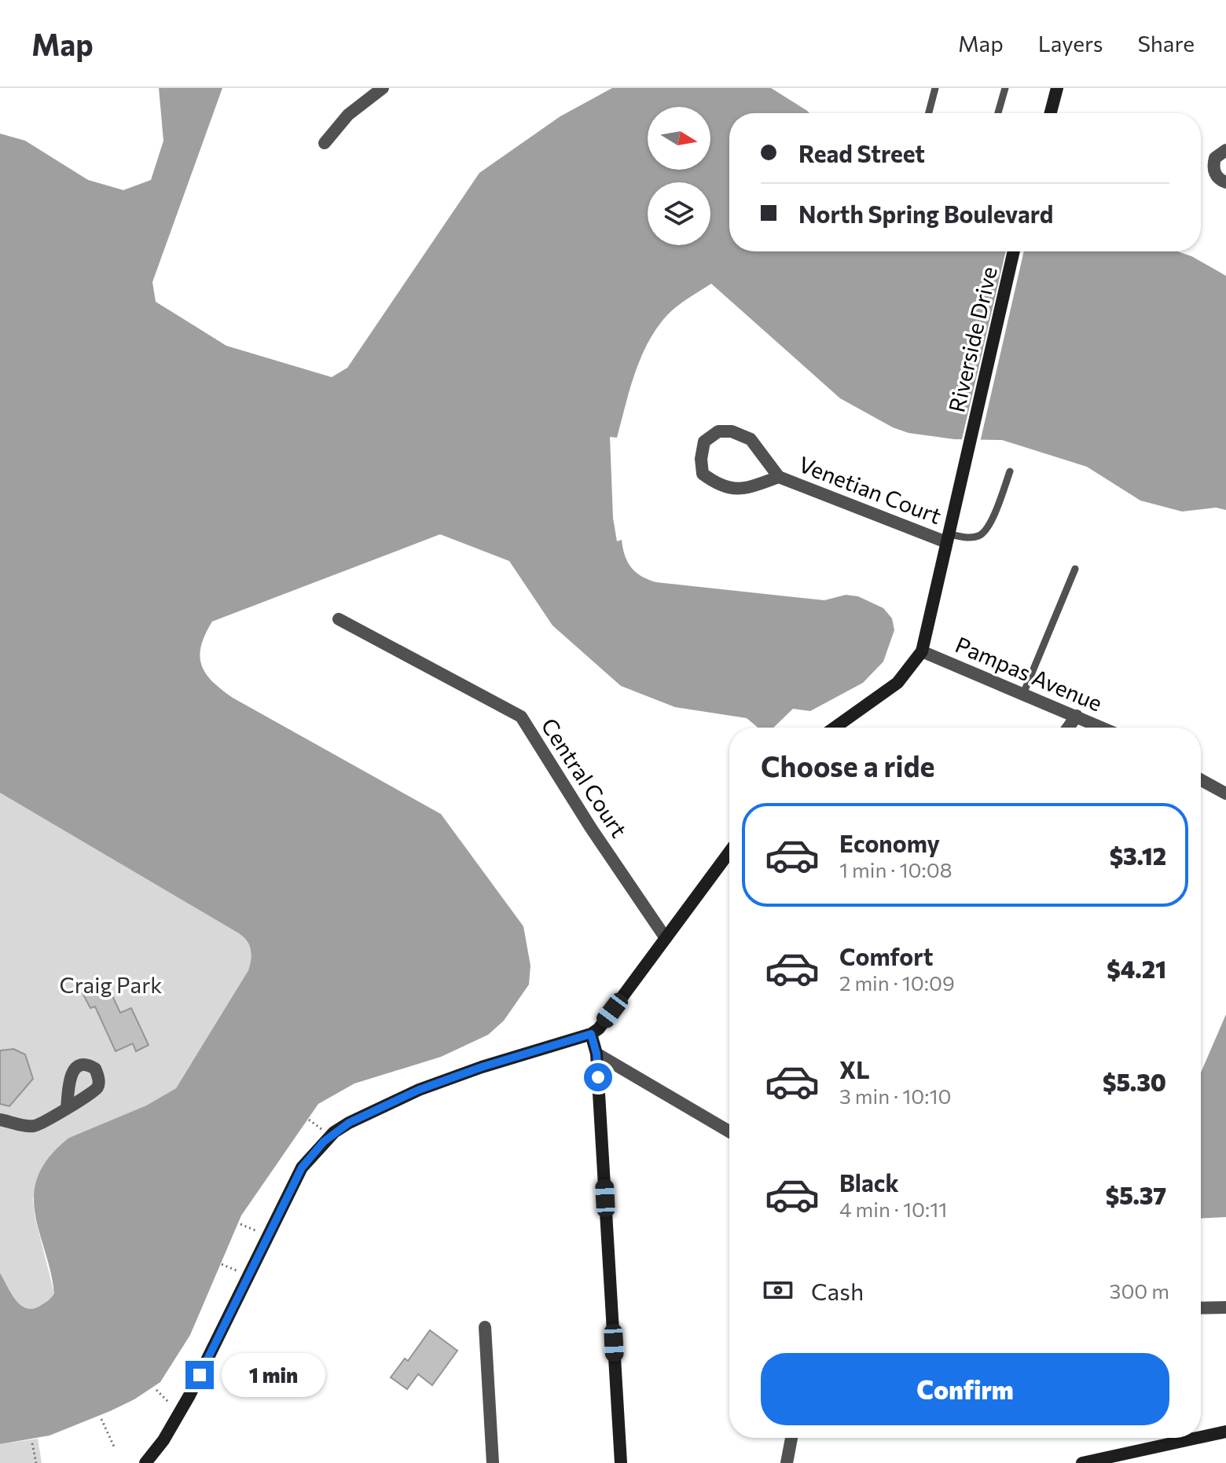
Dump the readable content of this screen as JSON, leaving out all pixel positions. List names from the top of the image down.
{
  "streets": {
    "street": [
      "Riverside Drive",
      "Venetian Court",
      "Pampas Avenue",
      "Central Court"
    ]
  },
  "crossings": [
    ["Riverside Drive", "Venetian Court"],
    ["Riverside Drive", "Pampas Avenue"]
  ],
  "parks": ["Craig Park"],
  "north": "right",
  "page": {
    "header": "Map",
    "nav": ["Map", "Layers", "Share"],
    "banner": ["Read Street", "North Spring Boulevard"],
    "heading": "Choose a ride",
    "list": [
      {
        "name": "Economy",
        "note": "1 min · 10:08",
        "value": "$3.12"
      },
      {
        "name": "Comfort",
        "note": "2 min · 10:09",
        "value": "$4.21"
      },
      {
        "name": "XL",
        "note": "3 min · 10:10",
        "value": "$5.30"
      },
      {
        "name": "Black",
        "note": "4 min · 10:11",
        "value": "$5.37"
      }
    ],
    "pay": ["Cash", "300 m"],
    "buttons": "Confirm",
    "bubble": "1 min"
  }
}
